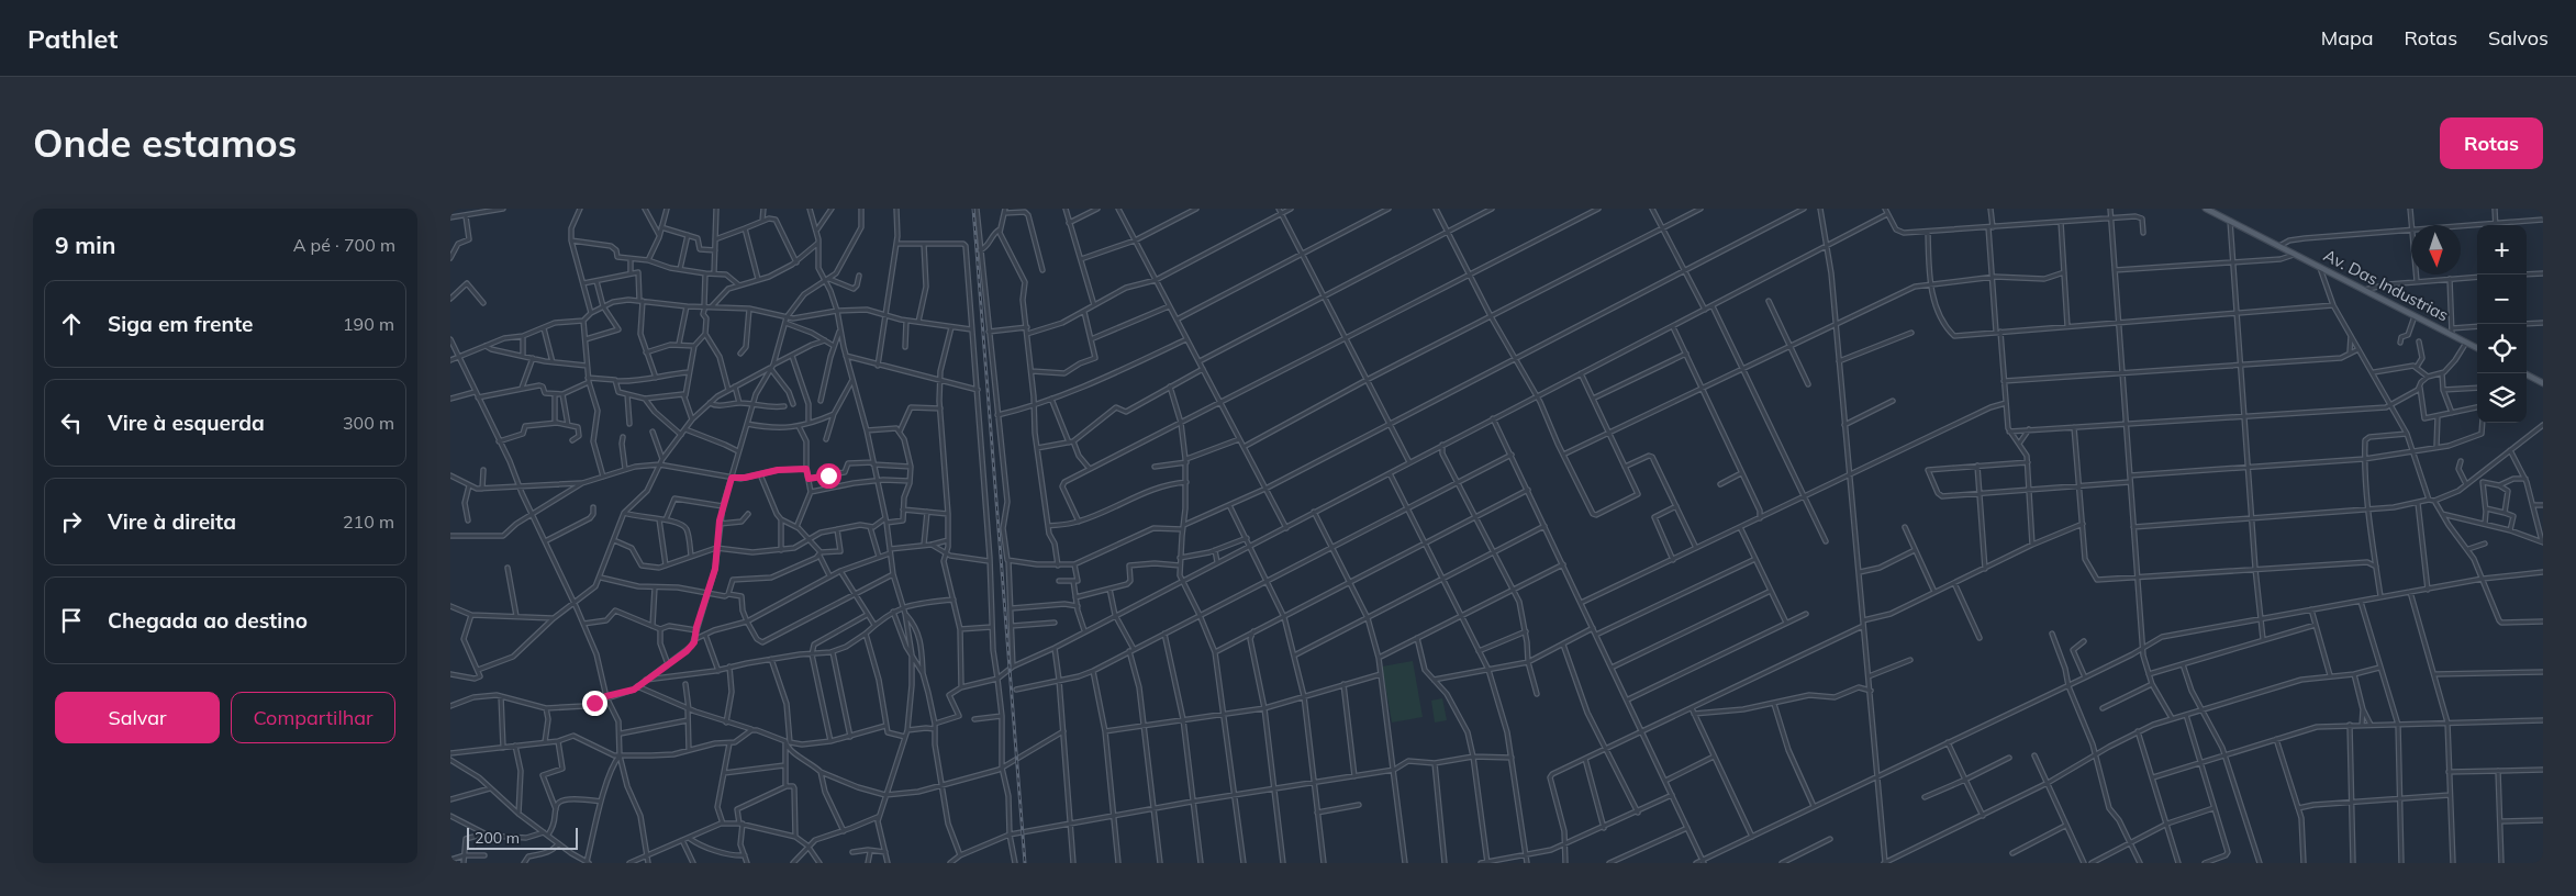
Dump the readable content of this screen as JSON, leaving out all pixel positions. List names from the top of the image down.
{
  "streets": {
    "main road": ["Av. Das Industrias"]
  },
  "scale_bar": "200 m",
  "north": "bottom",
  "page": {
    "header": "Pathlet",
    "nav": ["Mapa", "Rotas", "Salvos"],
    "buttons": [
      "Rotas",
      ["Salvar", "Compartilhar"]
    ],
    "title": "Onde estamos",
    "heading": ["9 min", "A pé · 700 m"],
    "map_buttons": ["+", "−"],
    "list": [
      ["Siga em frente", "190 m"],
      ["Vire à esquerda", "300 m"],
      ["Vire à direita", "210 m"],
      "Chegada ao destino"
    ],
    "scale": "200 m"
  }
}
